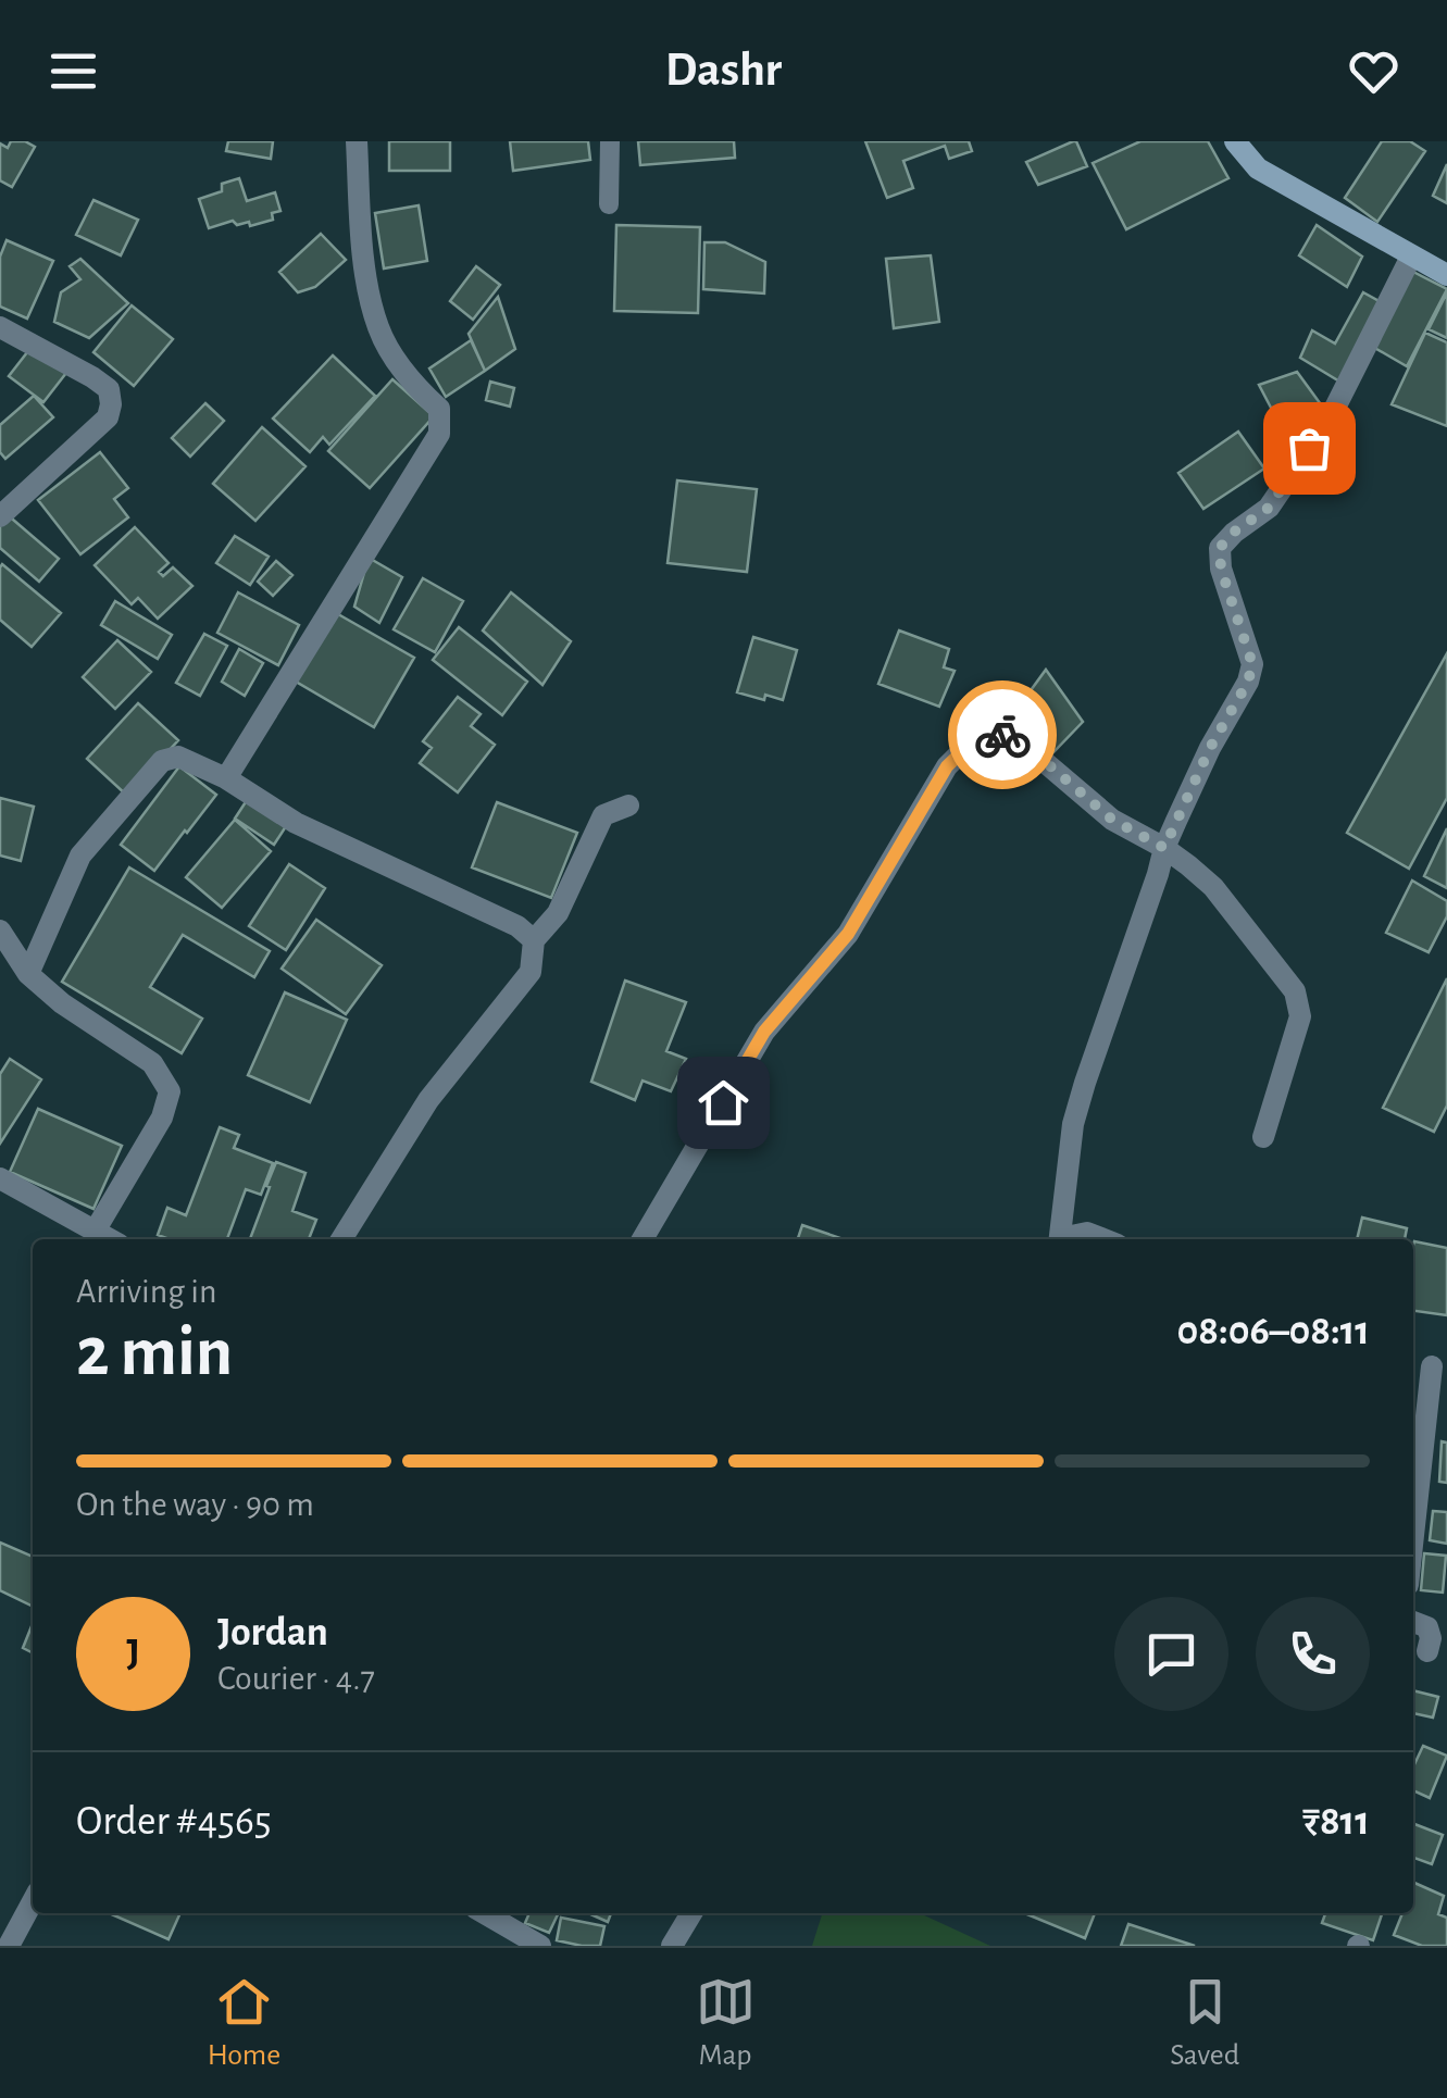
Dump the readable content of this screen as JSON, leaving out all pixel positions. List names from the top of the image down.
{
  "page": {
    "header": "Dashr",
    "heading": ["2 min", "Arriving in", "08:06–08:11"],
    "panel": [
      "Jordan",
      "Courier · 4.7",
      "Order #4565",
      "₹811"
    ],
    "bar": "On the way · 90 m",
    "round": "J",
    "tabs": ["Home", "Map", "Saved"]
  }
}
